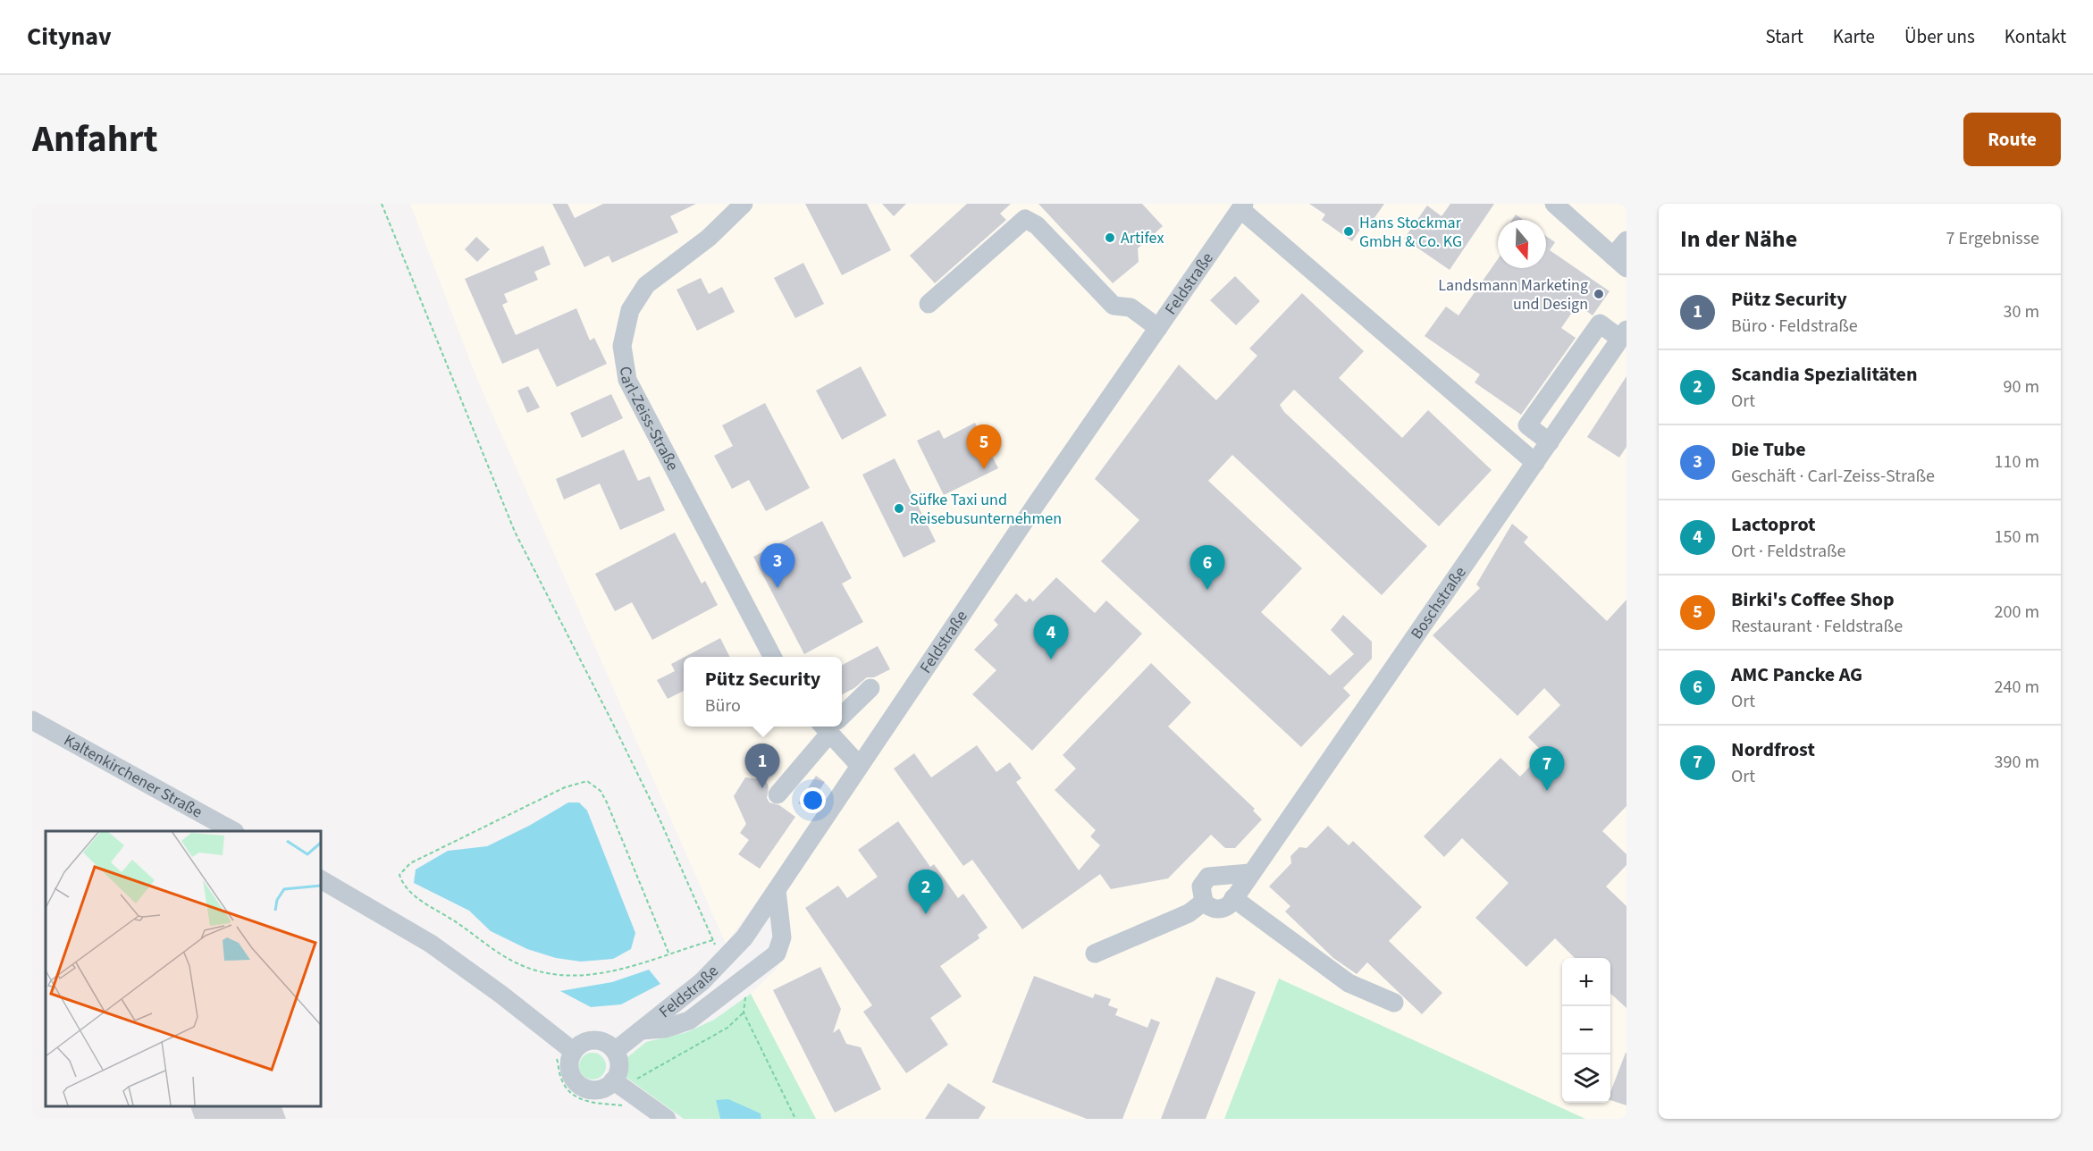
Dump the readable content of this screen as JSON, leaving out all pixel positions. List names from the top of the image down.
{
  "streets": {
    "street": [
      "Feldstraße",
      "Carl-Zeiss-Straße",
      "Boschstraße",
      "Kaltenkirchener Straße"
    ]
  },
  "places": [
    "Hans Stockmar GmbH & Co. KG",
    "Artifex",
    "Landsmann Marketing und Design",
    "Süfke Taxi und Reisebusunternehmen"
  ],
  "north": "bottom",
  "page": {
    "header": "Citynav",
    "nav": [
      "Start",
      "Karte",
      "Über uns",
      "Kontakt"
    ],
    "title": "Anfahrt",
    "buttons": "Route",
    "heading": ["In der Nähe", "7 Ergebnisse"],
    "list": [
      {
        "mark": "1",
        "name": "Pütz Security",
        "note": "Büro · Feldstraße",
        "value": "30 m"
      },
      {
        "mark": "2",
        "name": "Scandia Spezialitäten",
        "note": "Ort",
        "value": "90 m"
      },
      {
        "mark": "3",
        "name": "Die Tube",
        "note": "Geschäft · Carl-Zeiss-Straße",
        "value": "110 m"
      },
      {
        "mark": "4",
        "name": "Lactoprot",
        "note": "Ort · Feldstraße",
        "value": "150 m"
      },
      {
        "mark": "5",
        "name": "Birki's Coffee Shop",
        "note": "Restaurant · Feldstraße",
        "value": "200 m"
      },
      {
        "mark": "6",
        "name": "AMC Pancke AG",
        "note": "Ort",
        "value": "240 m"
      },
      {
        "mark": "7",
        "name": "Nordfrost",
        "note": "Ort",
        "value": "390 m"
      }
    ],
    "pins": [
      "5",
      "3",
      "6",
      "4",
      "1",
      "7",
      "2"
    ],
    "popup": ["Pütz Security", "Büro"],
    "map_buttons": ["+", "−"]
  }
}
